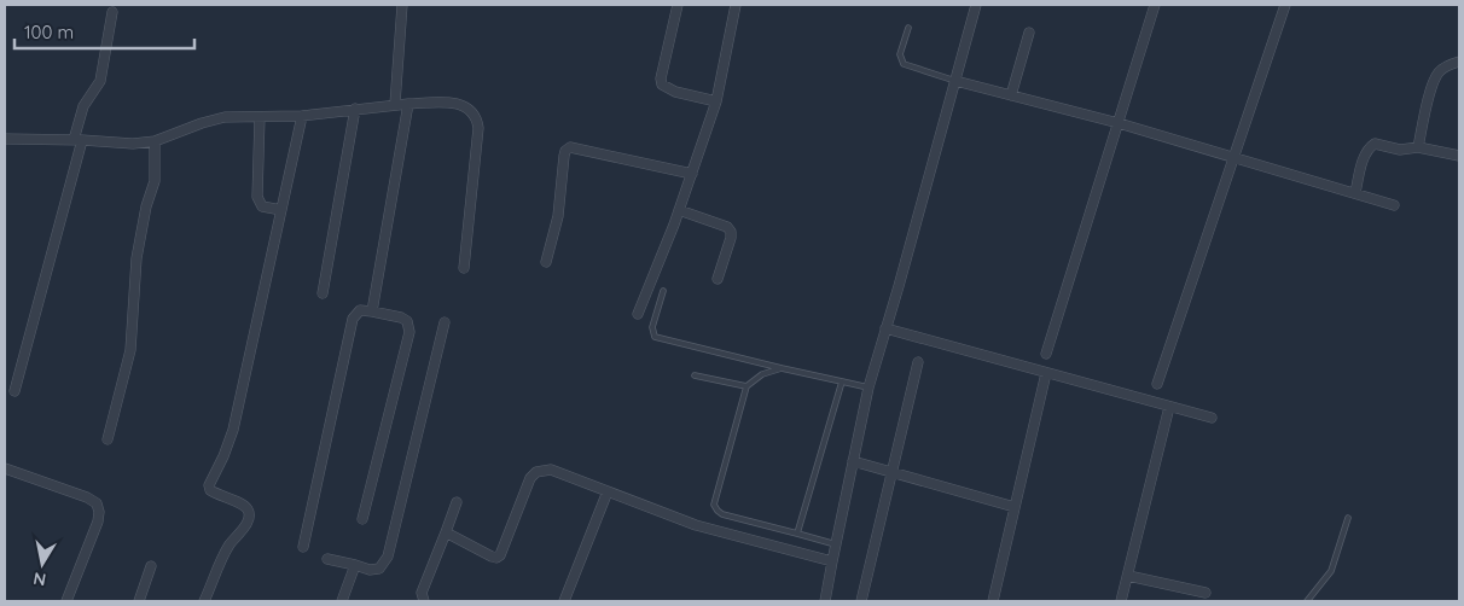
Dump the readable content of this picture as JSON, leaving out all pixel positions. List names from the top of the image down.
{
  "scale_bar": "100 m",
  "north": "bottom"
}
